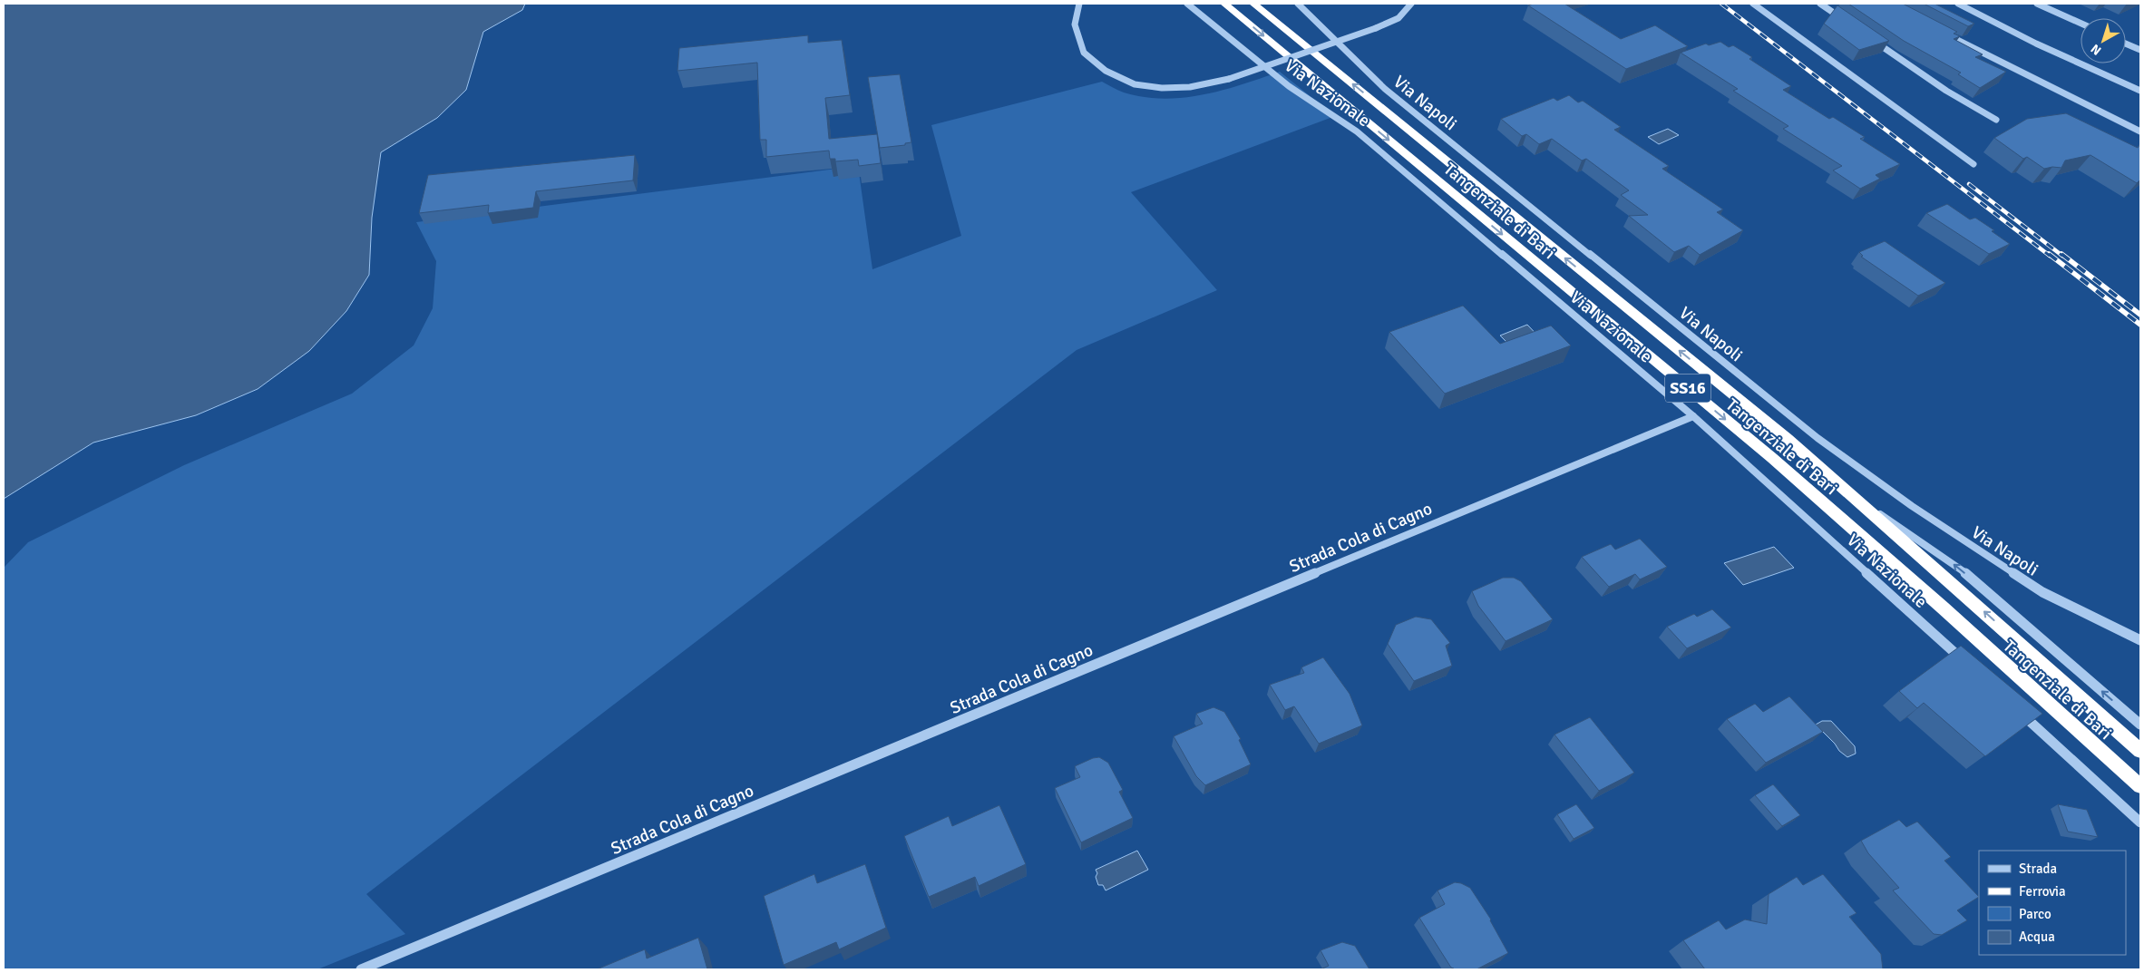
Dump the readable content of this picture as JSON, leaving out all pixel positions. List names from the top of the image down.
{
  "streets": {
    "highway": ["Tangenziale di Bari", "SS16"],
    "street": ["Via Nazionale", "Via Napoli", "Strada Cola di Cagno"]
  },
  "crossings": [
    ["Via Nazionale", "Strada Cola di Cagno"]
  ],
  "legend": [
    "Strada",
    "Ferrovia",
    "Parco",
    "Acqua"
  ],
  "north": "bottom left"
}
